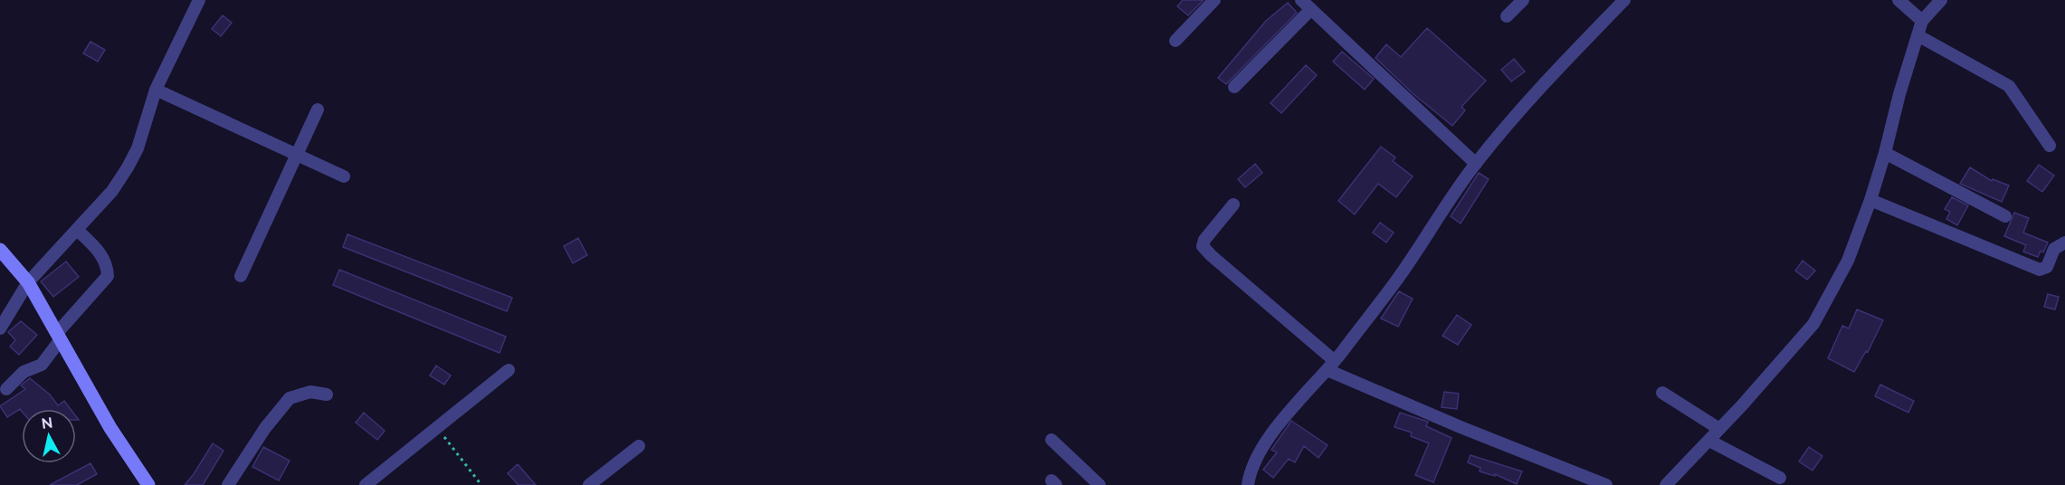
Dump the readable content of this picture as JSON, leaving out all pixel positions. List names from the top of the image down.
{
  "north": "top"
}
